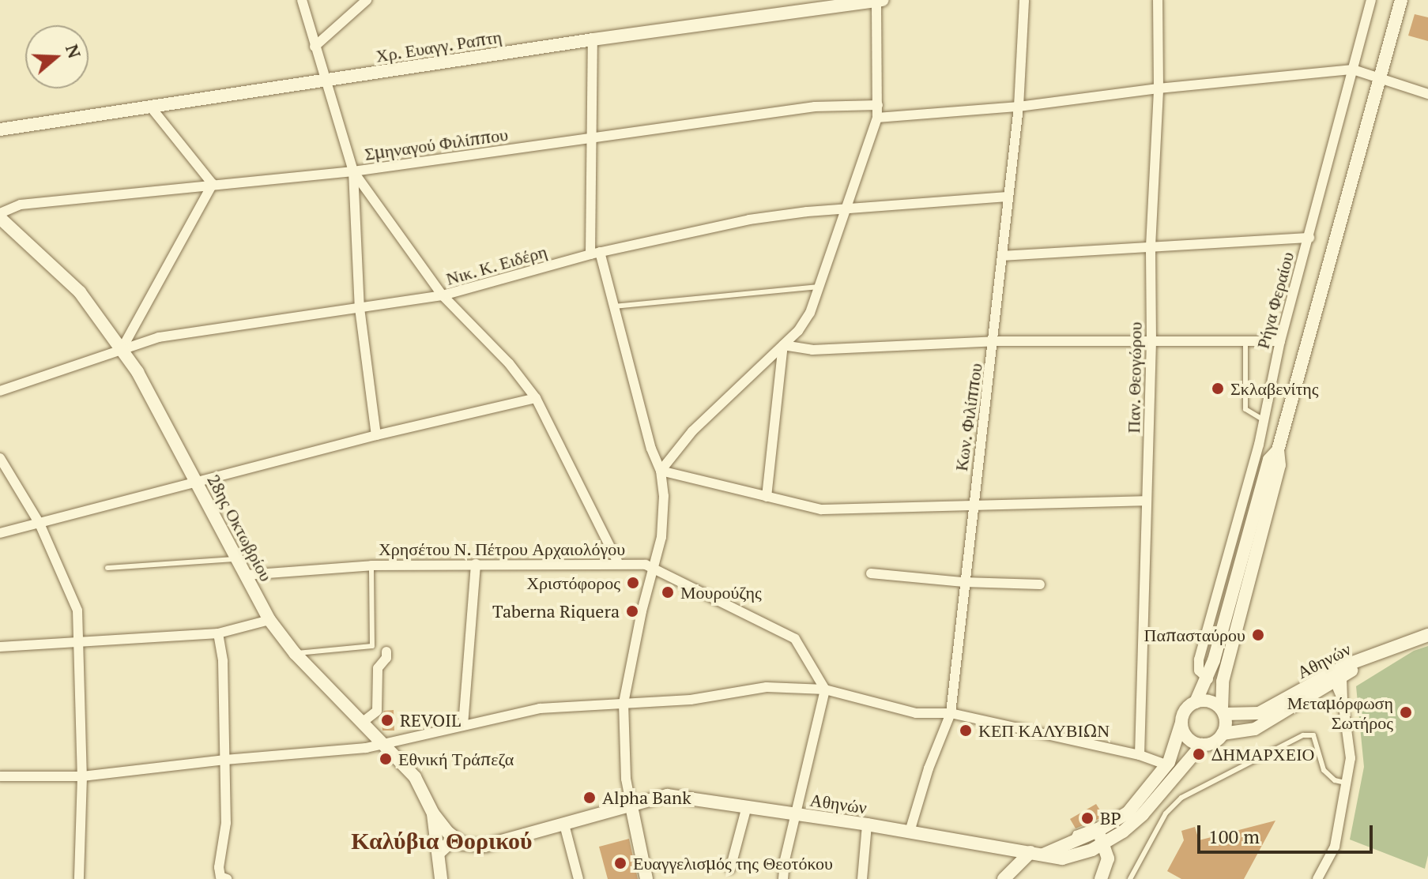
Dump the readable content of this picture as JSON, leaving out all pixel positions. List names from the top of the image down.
{
  "streets": {
    "main road": ["Χρ. Ευαγγ. Ραπτη", "28ης Οκτωβρίου", "Αθηνών"],
    "street": [
      "Σμηναγού Φιλίππου",
      "Νικ. Κ. Ειδέρη",
      "Ρήγα Φεραίου",
      "Παν. Θεογώρου",
      "Κων. Φιλίππου",
      "Χρησέτου Ν. Πέτρου Αρχαιολόγου"
    ]
  },
  "crossings": [
    ["Σμηναγού Φιλίππου", "28ης Οκτωβρίου"],
    ["Νικ. Κ. Ειδέρη", "Κων. Φιλίππου"],
    ["Νικ. Κ. Ειδέρη", "28ης Οκτωβρίου"],
    ["Κων. Φιλίππου", "Αθηνών"],
    ["28ης Οκτωβρίου", "Χρησέτου Ν. Πέτρου Αρχαιολόγου"],
    ["28ης Οκτωβρίου", "Αθηνών"]
  ],
  "districts": ["Καλύβια Θορικού"],
  "places": [
    "Σκλαβενίτης",
    "Χριστόφορος",
    "Μουρούζης",
    "Taberna Riquera",
    "Παπασταύρου",
    "Μεταμόρφωση Σωτήρος",
    "REVOIL",
    "ΚΕΠ ΚΑΛΥΒΙΩΝ",
    "ΔΗΜΑΡΧΕΙΟ",
    "Εθνική Τράπεζα",
    "Alpha Bank",
    "BP",
    "Ευαγγελισμός της Θεοτόκου"
  ],
  "scale_bar": "100 m",
  "north": "right"
}
